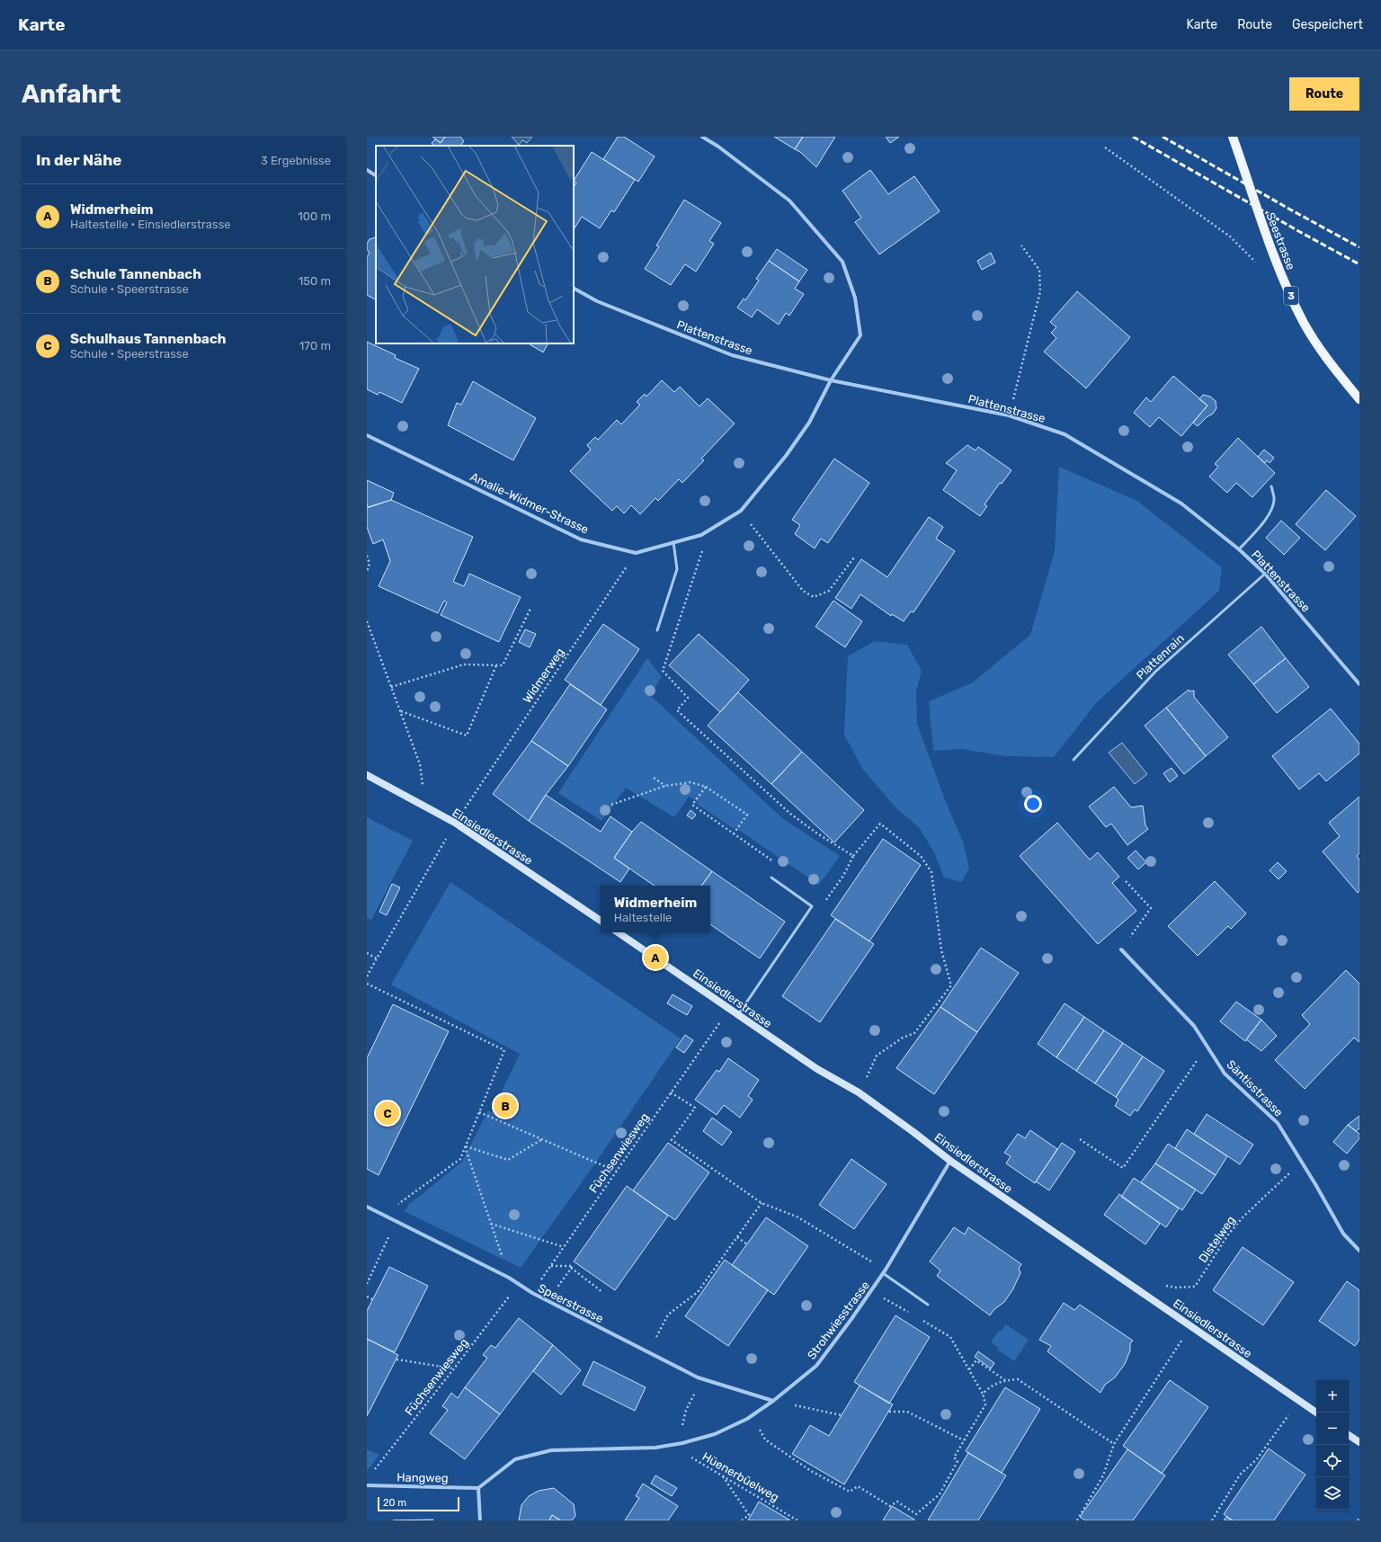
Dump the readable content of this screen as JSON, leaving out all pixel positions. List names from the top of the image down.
{
  "streets": {
    "main road": ["Seestrasse", "3", "Einsiedlerstrasse"],
    "street": [
      "Plattenstrasse",
      "Amalie-Widmer-Strasse",
      "Säntisstrasse",
      "Speerstrasse",
      "Strohwiesstrasse",
      "Hangweg"
    ],
    "lane": ["Plattenrain"],
    "path": [
      "Widmerweg",
      "Füchsenwiesweg",
      "Distelweg",
      "Hüenerbüelweg"
    ]
  },
  "crossings": [
    ["Plattenstrasse", "Amalie-Widmer-Strasse"],
    ["Plattenstrasse", "Plattenrain"],
    ["Amalie-Widmer-Strasse", "Widmerweg"],
    ["Einsiedlerstrasse", "Strohwiesstrasse"],
    ["Säntisstrasse", "Distelweg"],
    ["Füchsenwiesweg", "Speerstrasse"],
    ["Speerstrasse", "Strohwiesstrasse"],
    ["Strohwiesstrasse", "Hüenerbüelweg"],
    ["Strohwiesstrasse", "Hangweg"]
  ],
  "scale_bar": "20 m",
  "page": {
    "header": "Karte",
    "nav": ["Karte", "Route", "Gespeichert"],
    "buttons": "Route",
    "title": "Anfahrt",
    "heading": ["In der Nähe", "3 Ergebnisse"],
    "list": [
      {
        "mark": "A",
        "name": "Widmerheim",
        "note": "Haltestelle · Einsiedlerstrasse",
        "value": "100 m"
      },
      {
        "mark": "B",
        "name": "Schule Tannenbach",
        "note": "Schule · Speerstrasse",
        "value": "150 m"
      },
      {
        "mark": "C",
        "name": "Schulhaus Tannenbach",
        "note": "Schule · Speerstrasse",
        "value": "170 m"
      }
    ],
    "popup": ["Widmerheim", "Haltestelle"],
    "pins": ["A", "B", "C"],
    "map_buttons": ["+", "−"],
    "scale": "20 m"
  }
}
